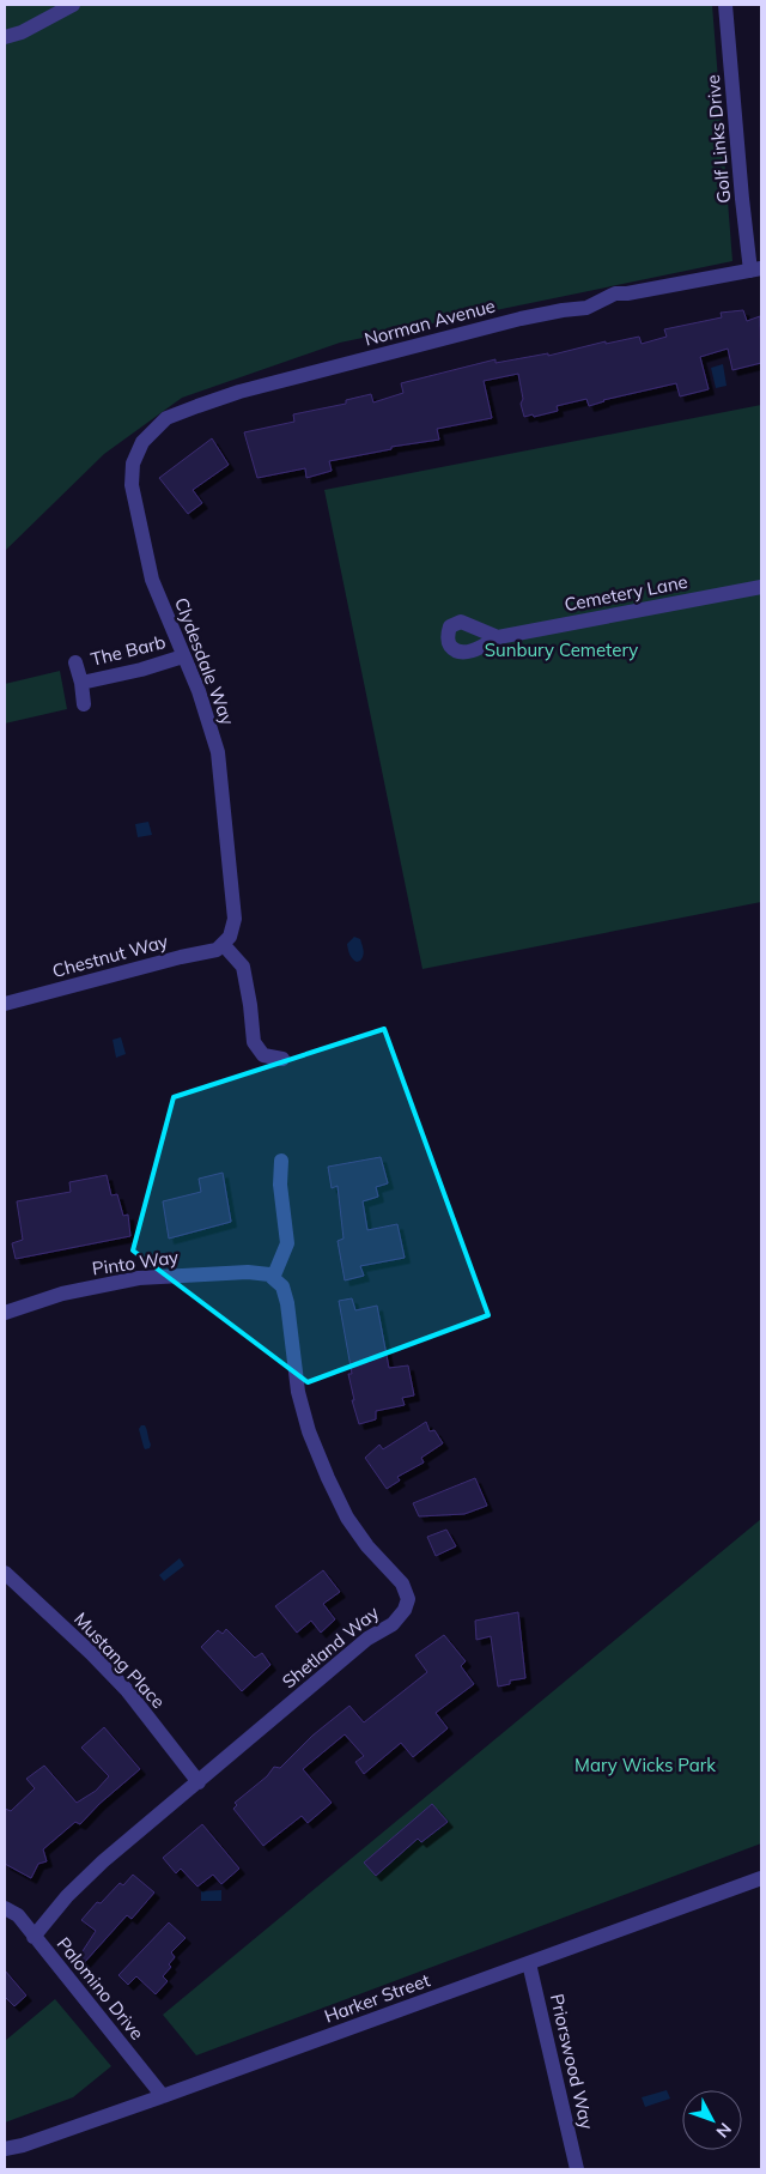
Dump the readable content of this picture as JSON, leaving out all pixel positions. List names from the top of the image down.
{
  "streets": {
    "street": [
      "Golf Links Drive",
      "Norman Avenue",
      "Cemetery Lane",
      "The Barb",
      "Clydesdale Way",
      "Chestnut Way",
      "Pinto Way",
      "Shetland Way",
      "Mustang Place",
      "Palomino Drive",
      "Harker Street",
      "Priorswood Way"
    ]
  },
  "crossings": [
    ["Golf Links Drive", "Norman Avenue"],
    ["Norman Avenue", "Clydesdale Way"],
    ["The Barb", "Clydesdale Way"],
    ["Clydesdale Way", "Chestnut Way"],
    ["Pinto Way", "Shetland Way"],
    ["Shetland Way", "Mustang Place"],
    ["Shetland Way", "Palomino Drive"],
    ["Palomino Drive", "Harker Street"],
    ["Harker Street", "Priorswood Way"]
  ],
  "parks": ["Sunbury Cemetery", "Mary Wicks Park"],
  "north": "bottom right"
}
